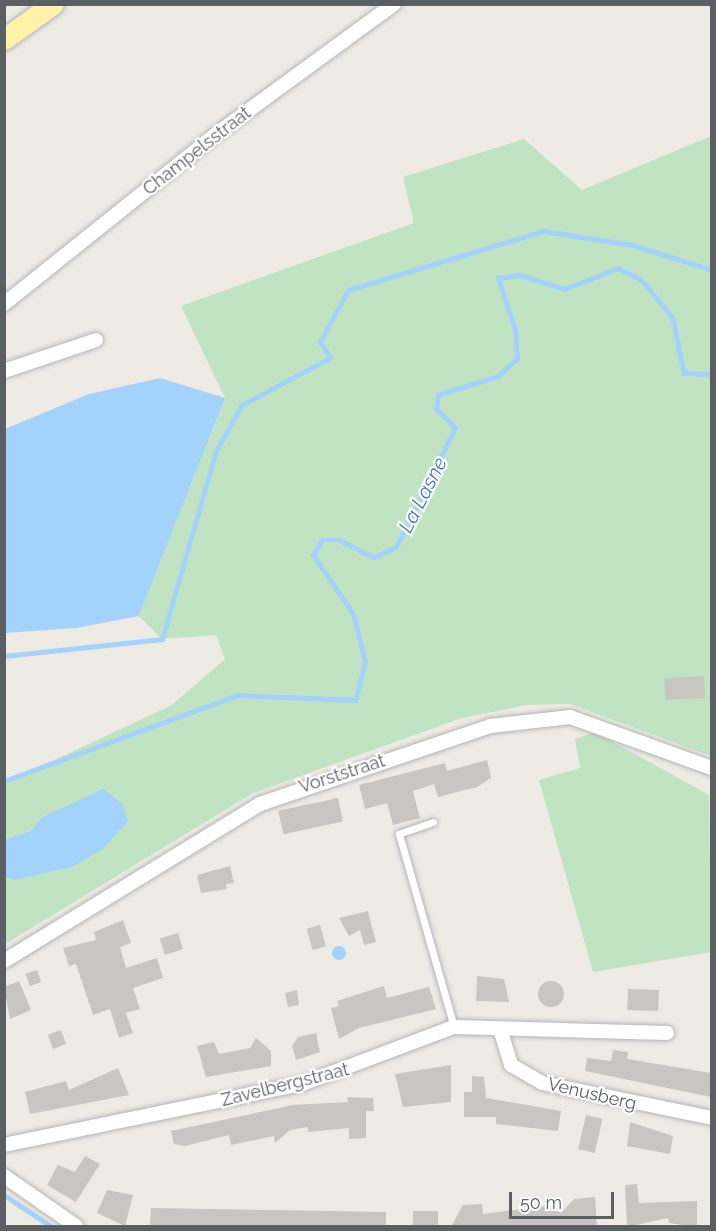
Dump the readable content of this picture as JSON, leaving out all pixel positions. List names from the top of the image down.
{
  "streets": {
    "street": [
      "Champelsstraat",
      "Vorststraat",
      "Zavelbergstraat",
      "Venusberg"
    ]
  },
  "crossings": [
    ["Zavelbergstraat", "Venusberg"]
  ],
  "water": ["La Lasne"],
  "scale_bar": "50 m"
}
